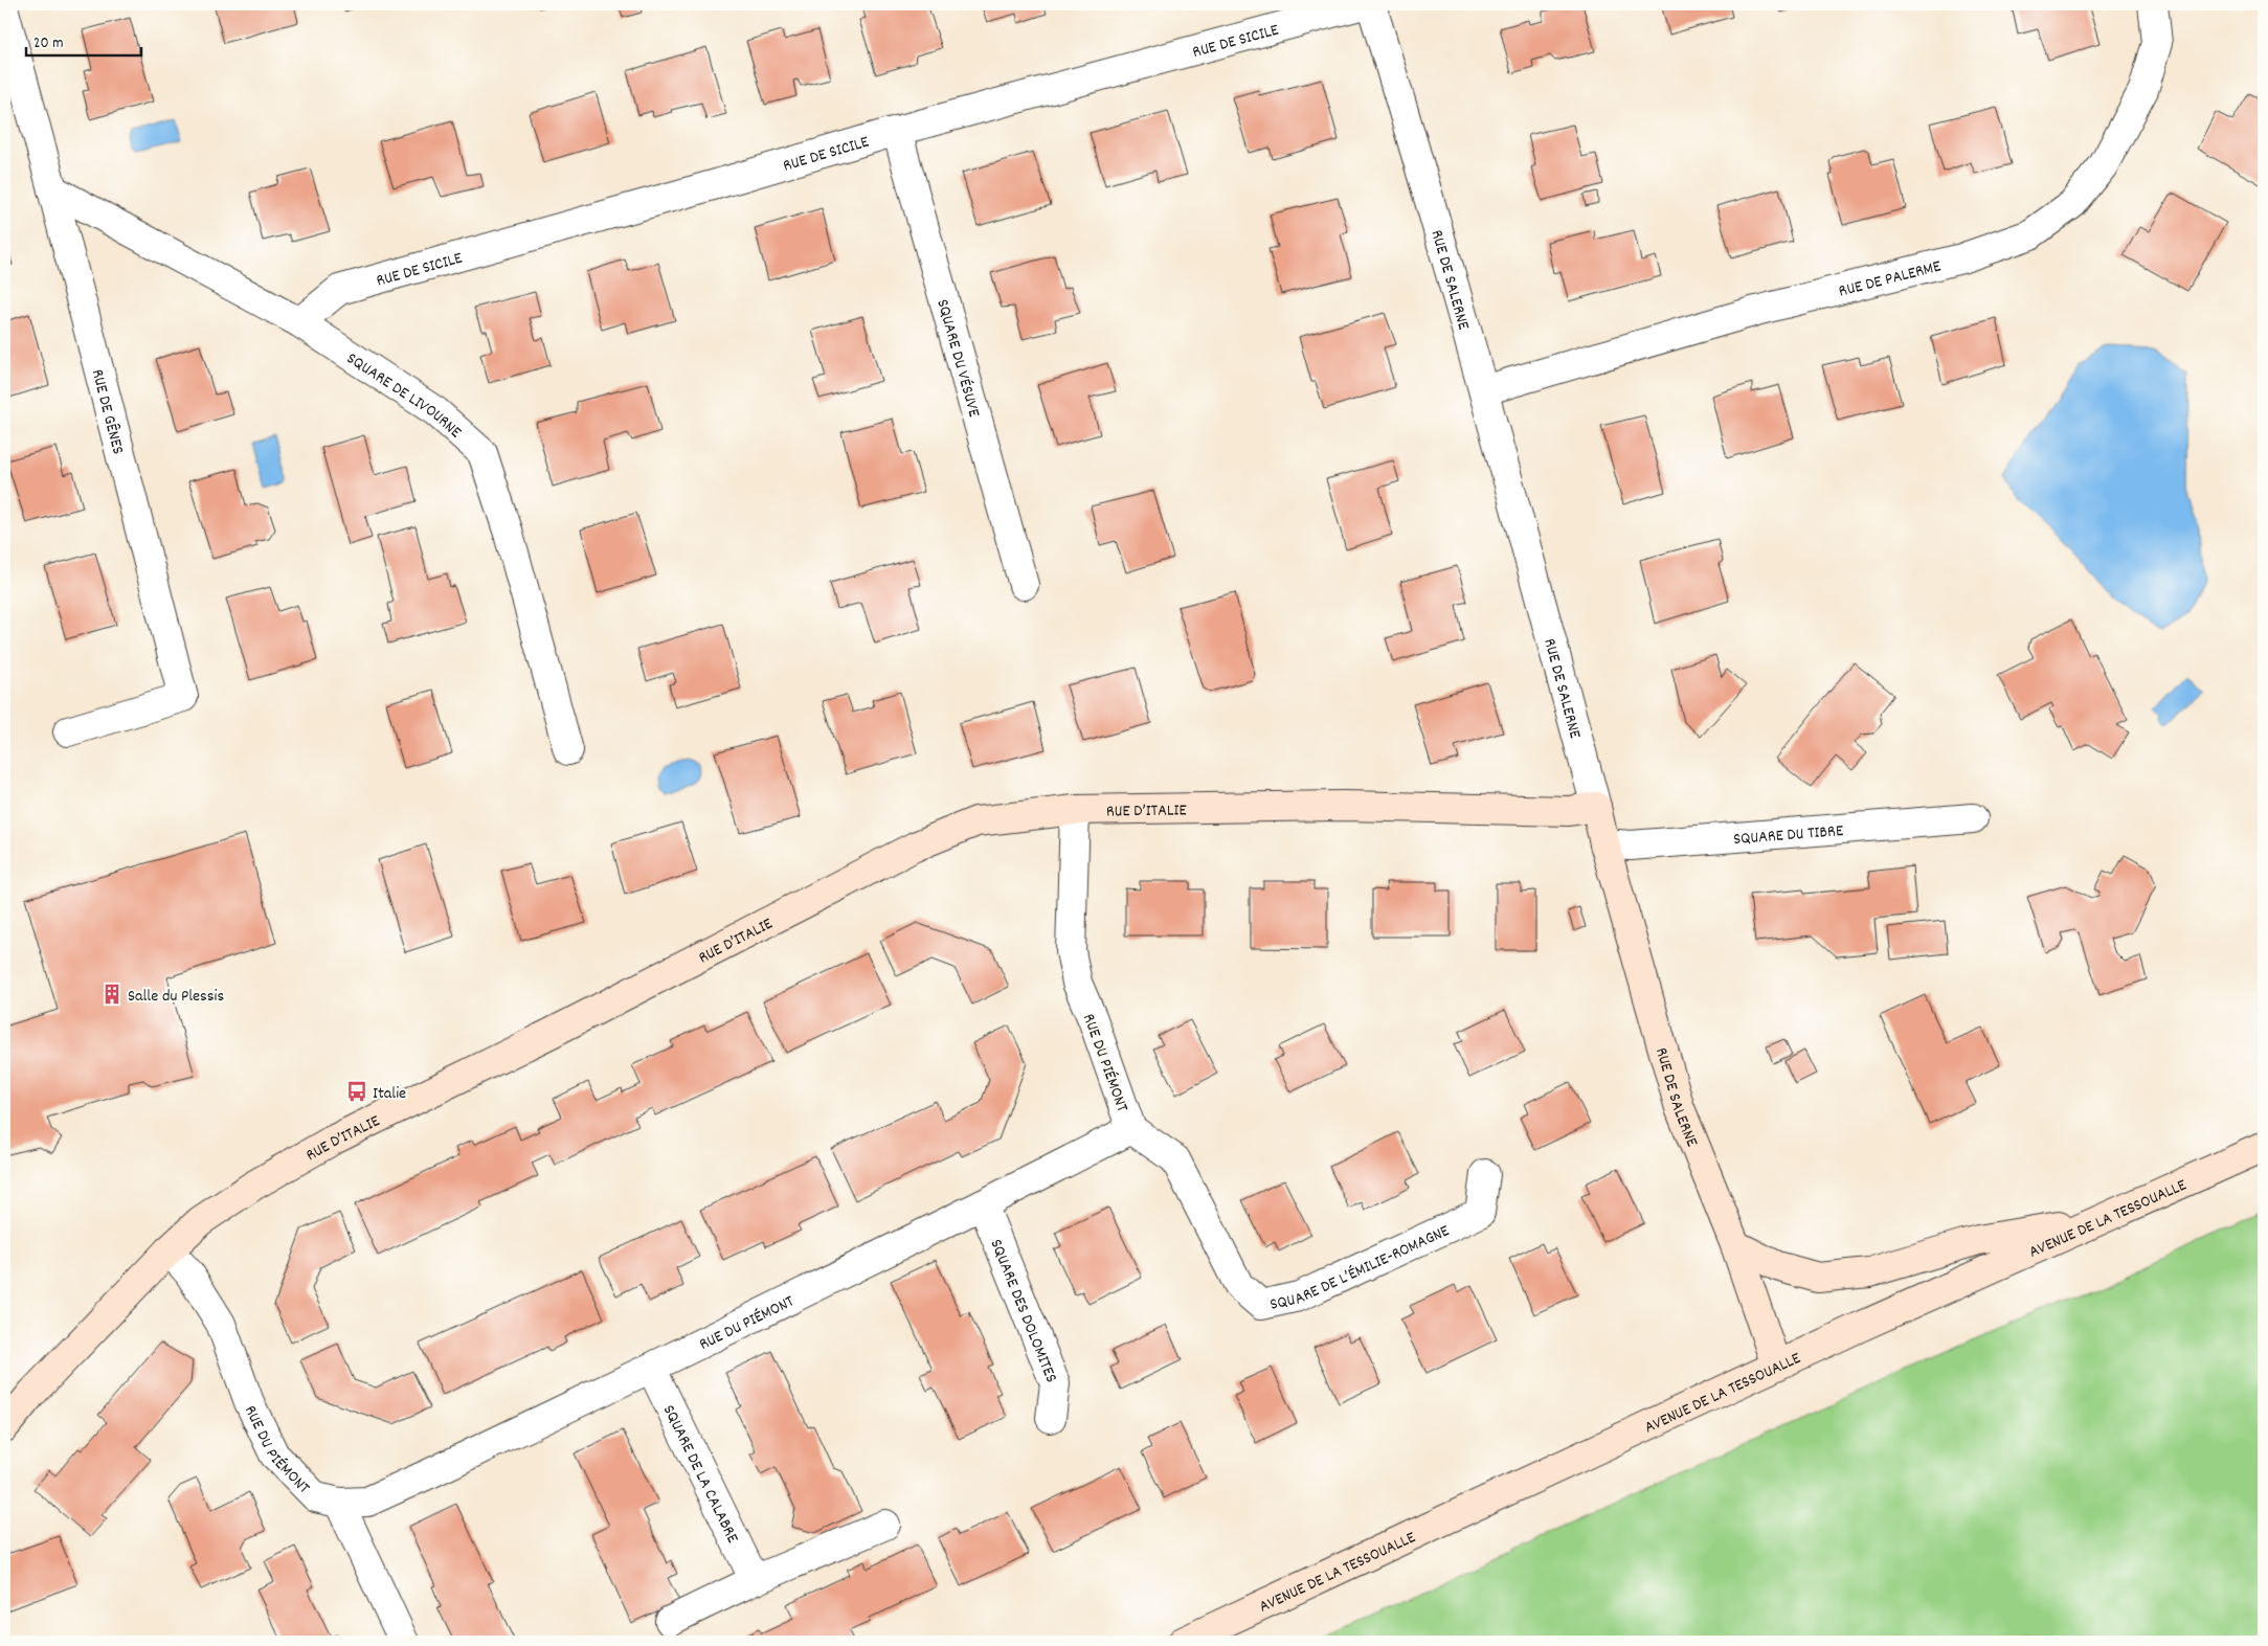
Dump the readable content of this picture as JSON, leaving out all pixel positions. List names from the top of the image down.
{
  "streets": {
    "street": [
      "RUE DE SICILE",
      "RUE DE PALERME",
      "RUE DE SALERNE",
      "SQUARE DU VÉSUVE",
      "SQUARE DE LIVOURNE",
      "RUE DE GÊNES",
      "RUE D’ITALIE",
      "SQUARE DU TIBRE",
      "RUE DU PIÉMONT",
      "AVENUE DE LA TESSOUALLE",
      "SQUARE DE L’ÉMILIE-ROMAGNE",
      "SQUARE DES DOLOMITES",
      "SQUARE DE LA CALABRE"
    ]
  },
  "crossings": [
    ["RUE DE SICILE", "SQUARE DU VÉSUVE"],
    ["RUE DE SICILE", "SQUARE DE LIVOURNE"],
    ["RUE DE PALERME", "RUE DE SALERNE"],
    ["RUE DE SALERNE", "RUE D’ITALIE"],
    ["RUE DE SALERNE", "SQUARE DU TIBRE"],
    ["RUE DE SALERNE", "AVENUE DE LA TESSOUALLE"],
    ["SQUARE DE LIVOURNE", "RUE DE GÊNES"],
    ["RUE D’ITALIE", "RUE DU PIÉMONT"],
    ["RUE DU PIÉMONT", "SQUARE DE L’ÉMILIE-ROMAGNE"],
    ["RUE DU PIÉMONT", "SQUARE DES DOLOMITES"],
    ["RUE DU PIÉMONT", "SQUARE DE LA CALABRE"]
  ],
  "places": {
    "building": ["Salle du Plessis"],
    "bus stop": ["Italie"]
  },
  "scale_bar": "20 m"
}
